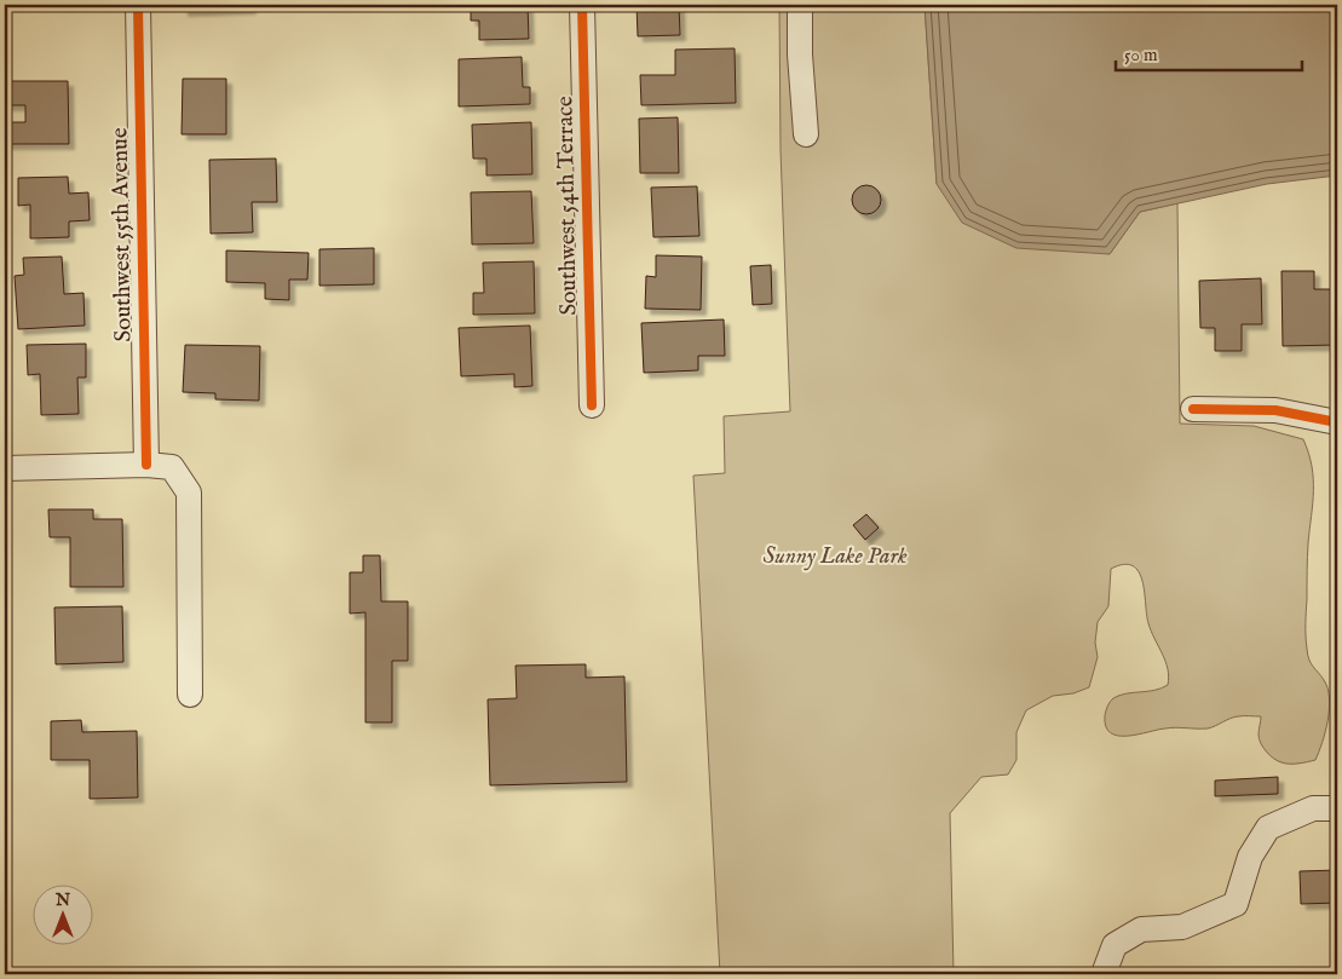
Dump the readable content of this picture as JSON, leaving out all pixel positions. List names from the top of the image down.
{
  "streets": {
    "street": ["Southwest 54th Terrace", "Southwest 55th Avenue"]
  },
  "parks": ["Sunny Lake Park"],
  "scale_bar": "50 m",
  "north": "top"
}
